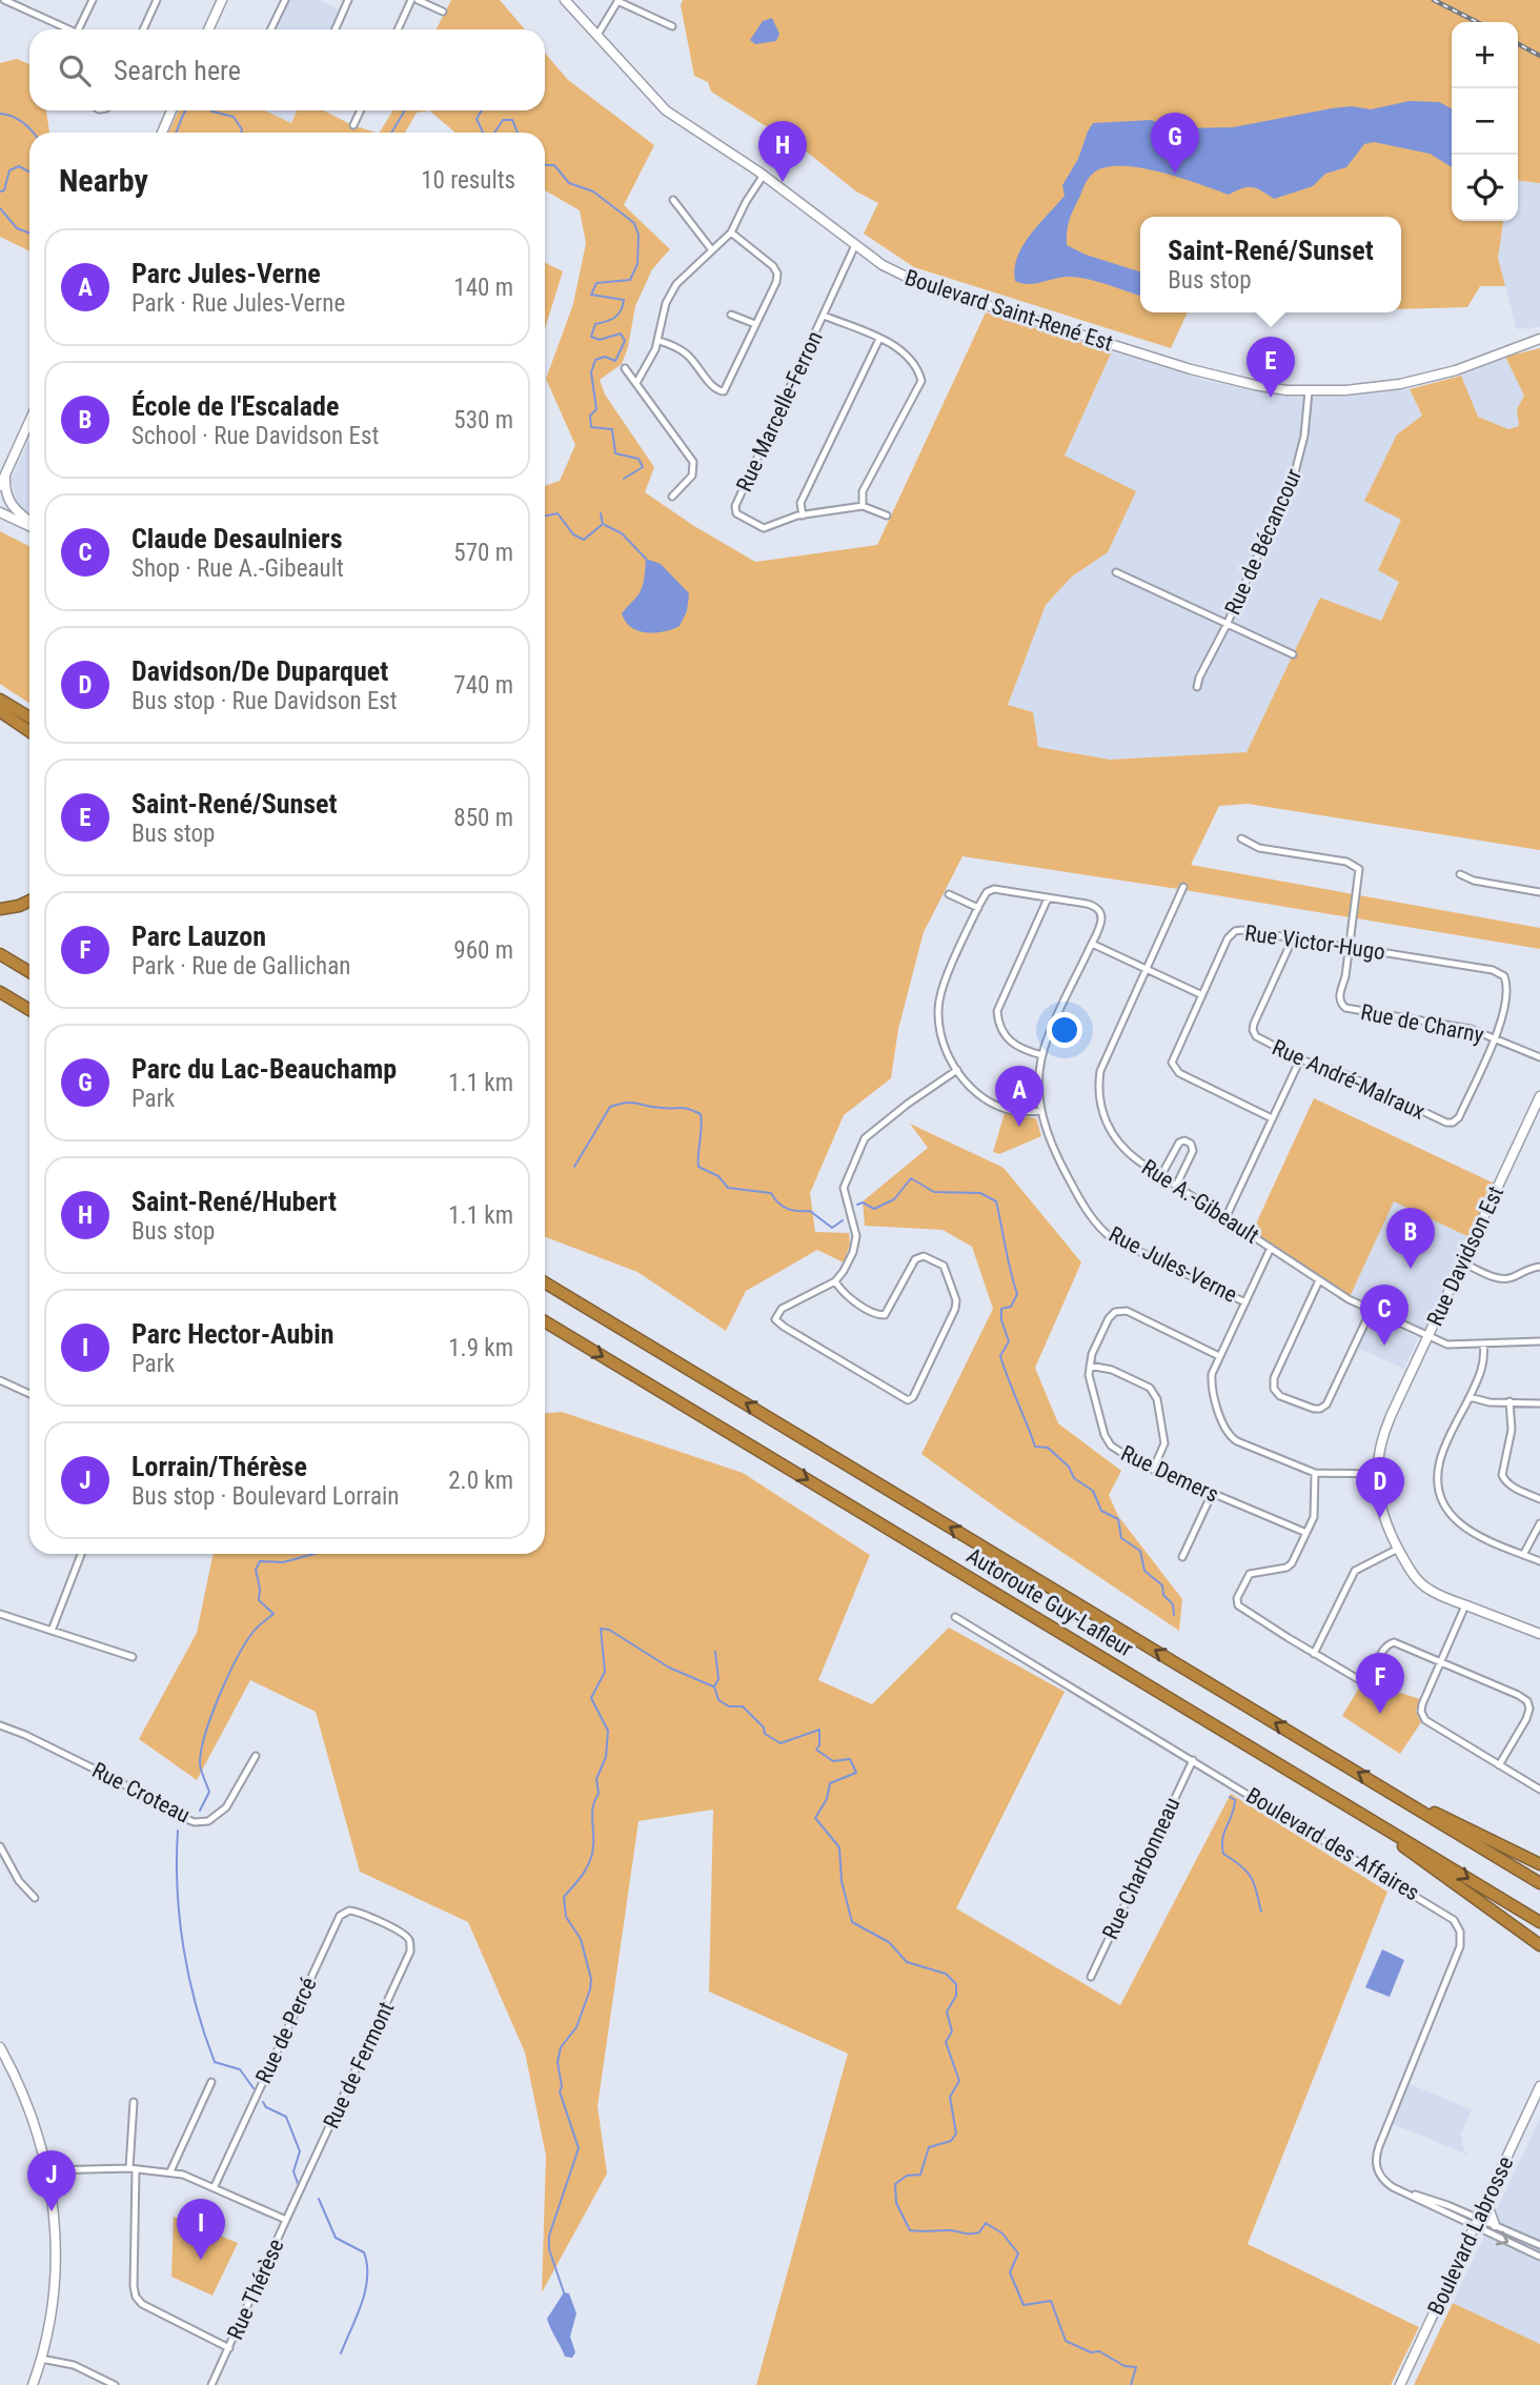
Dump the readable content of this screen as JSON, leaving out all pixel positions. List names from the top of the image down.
{
  "streets": {
    "highway": ["Autoroute Guy-Lafleur"],
    "street": [
      "Boulevard Saint-René Est",
      "Rue Marcelle-Ferron",
      "Rue de Bécancour",
      "Rue Victor-Hugo",
      "Rue de Charny",
      "Rue André-Malraux",
      "Rue A.-Gibeault",
      "Rue Davidson Est",
      "Rue Jules-Verne",
      "Rue Demers",
      "Rue Croteau",
      "Boulevard des Affaires",
      "Rue Charbonneau",
      "Rue de Percé",
      "Rue de Fermont",
      "Boulevard Labrosse",
      "Rue Thérèse"
    ]
  },
  "crossings": [
    ["Boulevard Saint-René Est", "Rue Marcelle-Ferron"],
    ["Boulevard Saint-René Est", "Rue de Bécancour"],
    ["Rue Victor-Hugo", "Rue de Charny"],
    ["Rue Victor-Hugo", "Rue André-Malraux"],
    ["Rue de Charny", "Rue André-Malraux"],
    ["Rue A.-Gibeault", "Rue Davidson Est"],
    ["Boulevard des Affaires", "Rue Charbonneau"],
    ["Boulevard des Affaires", "Boulevard Labrosse"],
    ["Rue de Percé", "Rue de Fermont"],
    ["Rue de Percé", "Rue Thérèse"],
    ["Rue de Fermont", "Rue Thérèse"]
  ],
  "page": {
    "map_buttons": ["+", "−"],
    "search": "Search here",
    "pins": [
      "G",
      "H",
      "E",
      "A",
      "B",
      "C",
      "D",
      "F",
      "J",
      "I"
    ],
    "heading": ["Nearby", "10 results"],
    "popup": ["Saint-René/Sunset", "Bus stop"],
    "list": [
      {
        "mark": "A",
        "name": "Parc Jules-Verne",
        "note": "Park · Rue Jules-Verne",
        "value": "140 m"
      },
      {
        "mark": "B",
        "name": "École de l'Escalade",
        "note": "School · Rue Davidson Est",
        "value": "530 m"
      },
      {
        "mark": "C",
        "name": "Claude Desaulniers",
        "note": "Shop · Rue A.-Gibeault",
        "value": "570 m"
      },
      {
        "mark": "D",
        "name": "Davidson/De Duparquet",
        "note": "Bus stop · Rue Davidson Est",
        "value": "740 m"
      },
      {
        "mark": "E",
        "name": "Saint-René/Sunset",
        "note": "Bus stop",
        "value": "850 m"
      },
      {
        "mark": "F",
        "name": "Parc Lauzon",
        "note": "Park · Rue de Gallichan",
        "value": "960 m"
      },
      {
        "mark": "G",
        "name": "Parc du Lac-Beauchamp",
        "note": "Park",
        "value": "1.1 km"
      },
      {
        "mark": "H",
        "name": "Saint-René/Hubert",
        "note": "Bus stop",
        "value": "1.1 km"
      },
      {
        "mark": "I",
        "name": "Parc Hector-Aubin",
        "note": "Park",
        "value": "1.9 km"
      },
      {
        "mark": "J",
        "name": "Lorrain/Thérèse",
        "note": "Bus stop · Boulevard Lorrain",
        "value": "2.0 km"
      }
    ]
  }
}
